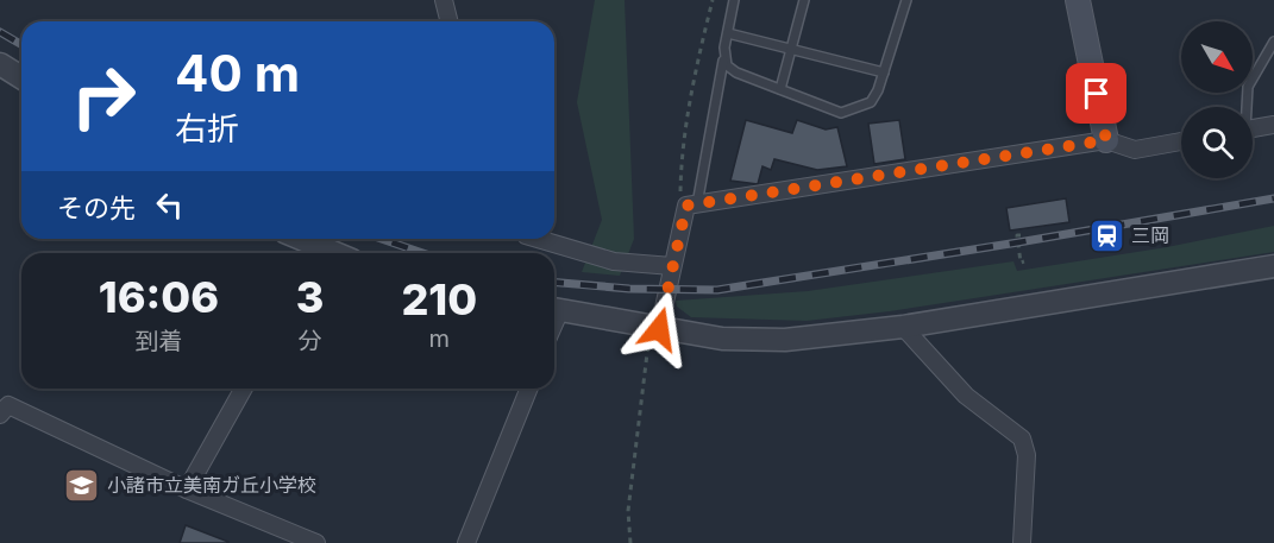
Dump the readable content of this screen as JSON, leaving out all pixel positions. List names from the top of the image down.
{
  "places": {
    "station": ["三岡"],
    "school or university": ["小諸市立美南ガ丘小学校"]
  },
  "north": "bottom right",
  "page": {
    "turn": ["40 m", "右折"],
    "then": "その先",
    "eta": [
      "16:06",
      "到着",
      "3",
      "分",
      "210",
      "m"
    ]
  }
}
